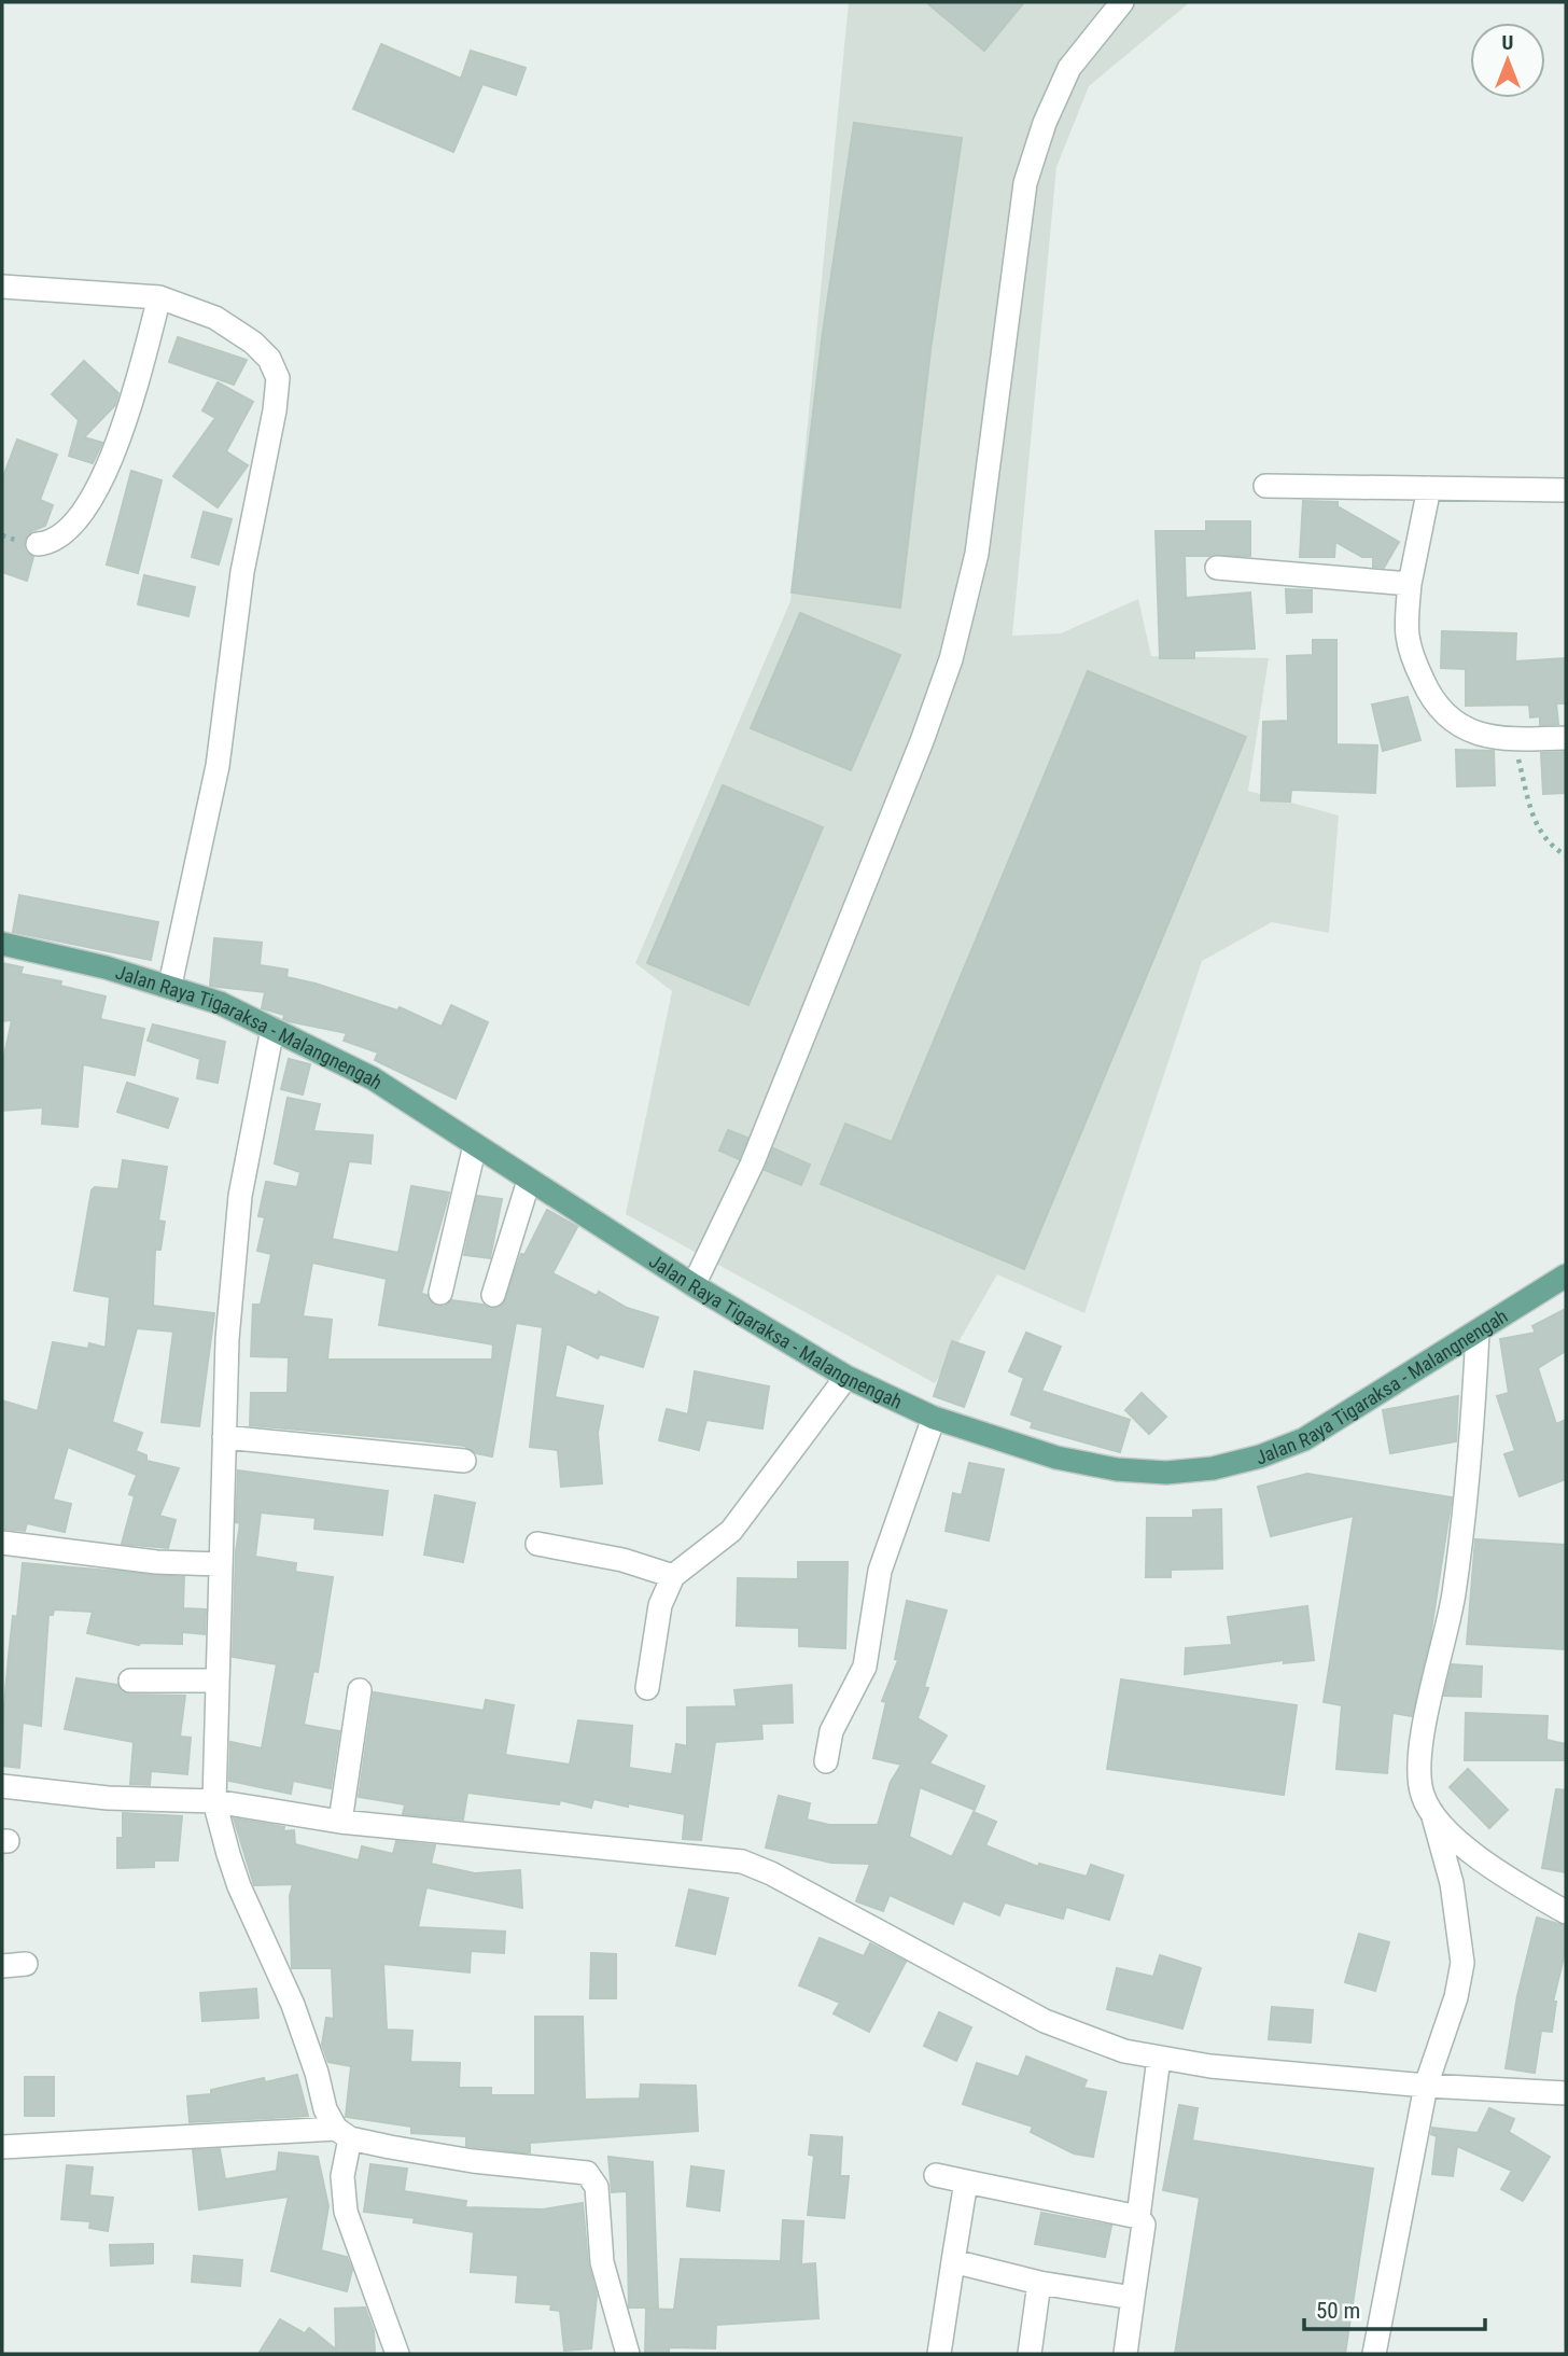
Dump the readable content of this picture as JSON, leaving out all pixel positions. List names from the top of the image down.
{
  "streets": {
    "main road": ["Jalan Raya Tigaraksa - Malangnengah"]
  },
  "scale_bar": "50 m",
  "north": "top"
}
